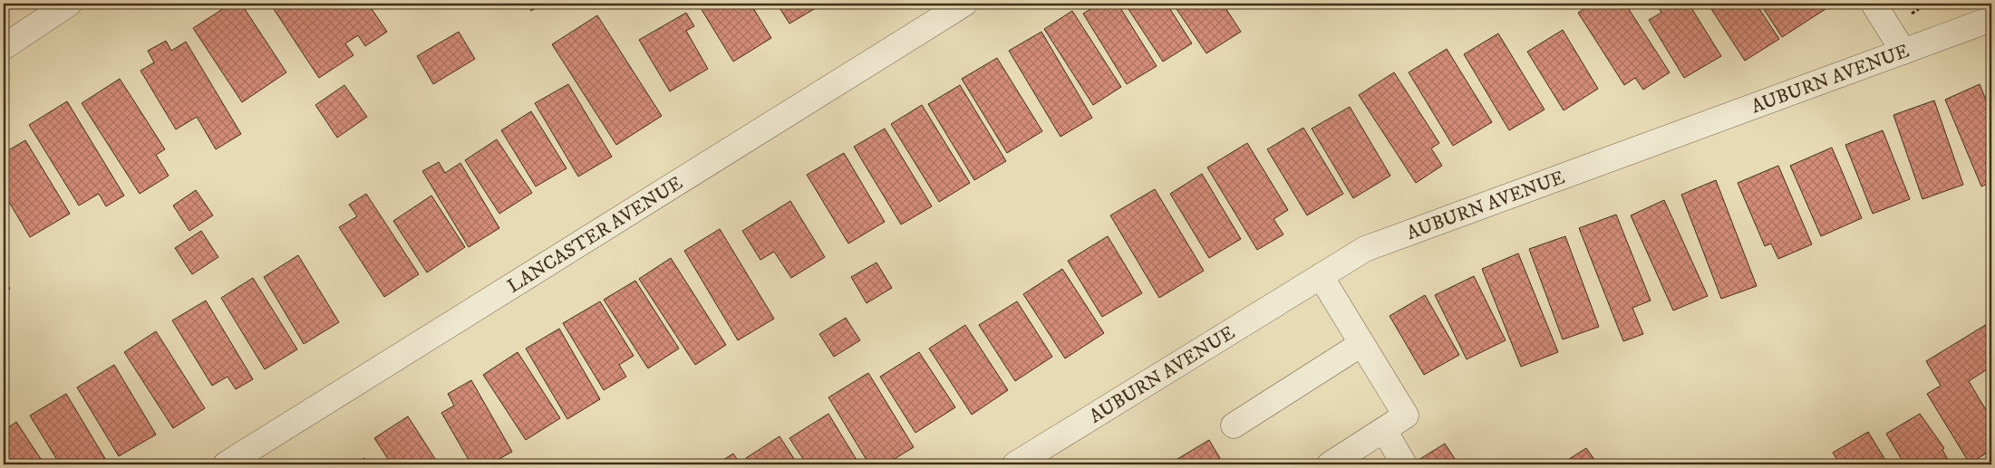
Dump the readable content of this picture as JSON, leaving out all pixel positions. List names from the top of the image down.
{
  "streets": {
    "street": ["AUBURN AVENUE", "LANCASTER AVENUE"]
  }
}
